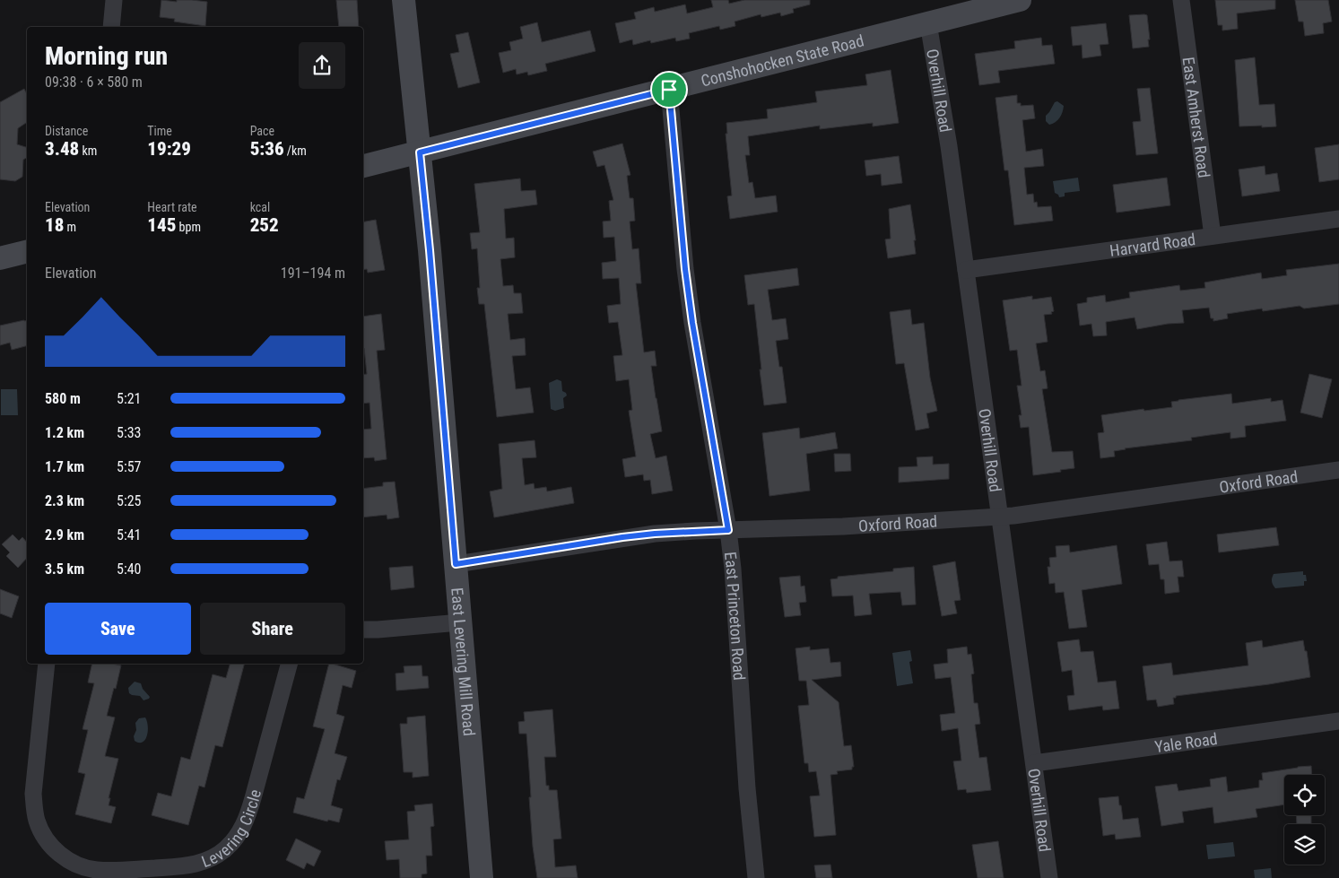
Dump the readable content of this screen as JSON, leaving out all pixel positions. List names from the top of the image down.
{
  "streets": {
    "street": [
      "Conshohocken State Road",
      "Overhill Road",
      "East Amherst Road",
      "Harvard Road",
      "Oxford Road",
      "East Princeton Road",
      "East Levering Mill Road",
      "Yale Road",
      "Levering Circle"
    ]
  },
  "crossings": [
    ["Conshohocken State Road", "Overhill Road"],
    ["Conshohocken State Road", "East Princeton Road"],
    ["Conshohocken State Road", "East Levering Mill Road"],
    ["Overhill Road", "Harvard Road"],
    ["Overhill Road", "Oxford Road"],
    ["Overhill Road", "Yale Road"],
    ["East Amherst Road", "Harvard Road"],
    ["Oxford Road", "East Princeton Road"],
    ["Oxford Road", "East Levering Mill Road"]
  ],
  "page": {
    "heading": ["Morning run", "09:38 · 6 × 580 m"],
    "stats": [
      ["Distance", "3.48 km"],
      ["Time", "19:29"],
      ["Pace", "5:36 /km"],
      ["Elevation", "18 m"],
      ["Heart rate", "145 bpm"],
      ["kcal", "252"]
    ],
    "chart": ["Elevation", "191–194 m"],
    "list": [
      {
        "name": "580 m",
        "note": "5:21"
      },
      {
        "name": "1.2 km",
        "note": "5:33"
      },
      {
        "name": "1.7 km",
        "note": "5:57"
      },
      {
        "name": "2.3 km",
        "note": "5:25"
      },
      {
        "name": "2.9 km",
        "note": "5:41"
      },
      {
        "name": "3.5 km",
        "note": "5:40"
      }
    ],
    "buttons": ["Save", "Share"]
  }
}
